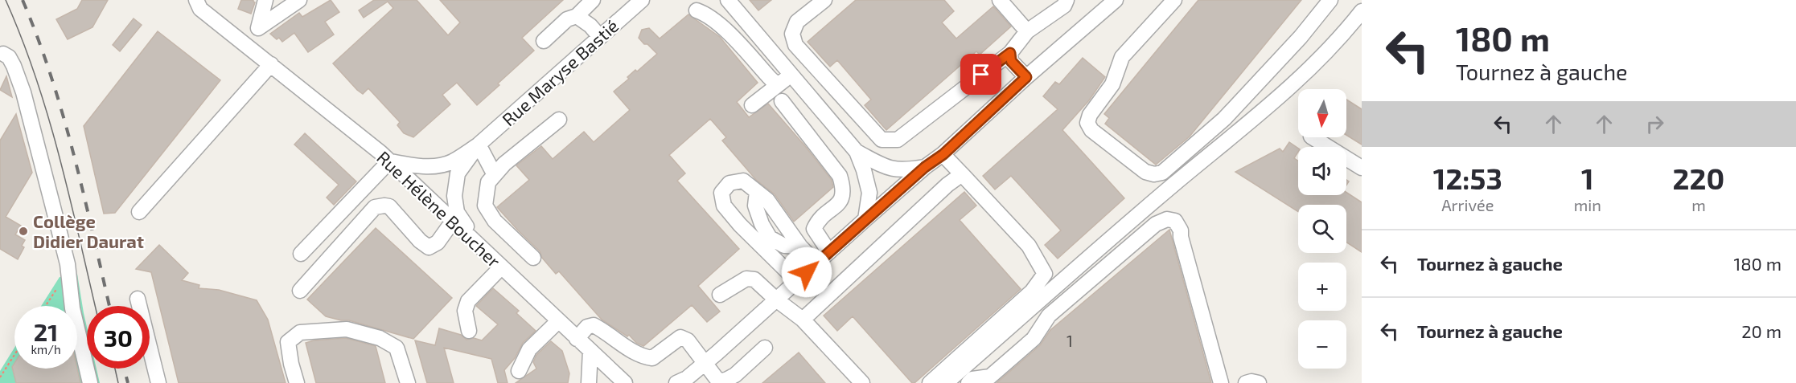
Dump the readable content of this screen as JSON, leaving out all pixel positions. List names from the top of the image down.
{
  "streets": {
    "street": ["Rue Maryse Bastié", "Rue Hélène Boucher"]
  },
  "crossings": [
    ["Rue Maryse Bastié", "Rue Hélène Boucher"]
  ],
  "places": ["Collège Didier Daurat"],
  "house_numbers": ["1"],
  "north": "bottom",
  "page": {
    "turn": ["180 m", "Tournez à gauche"],
    "map_buttons": ["+", "−"],
    "eta": [
      "12:53",
      "Arrivée",
      "1",
      "min",
      "220",
      "m"
    ],
    "list": [
      {
        "name": "Tournez à gauche",
        "value": "180 m"
      },
      {
        "name": "Tournez à gauche",
        "value": "20 m"
      }
    ],
    "speed": "21 km/h",
    "limit": "30"
  }
}
